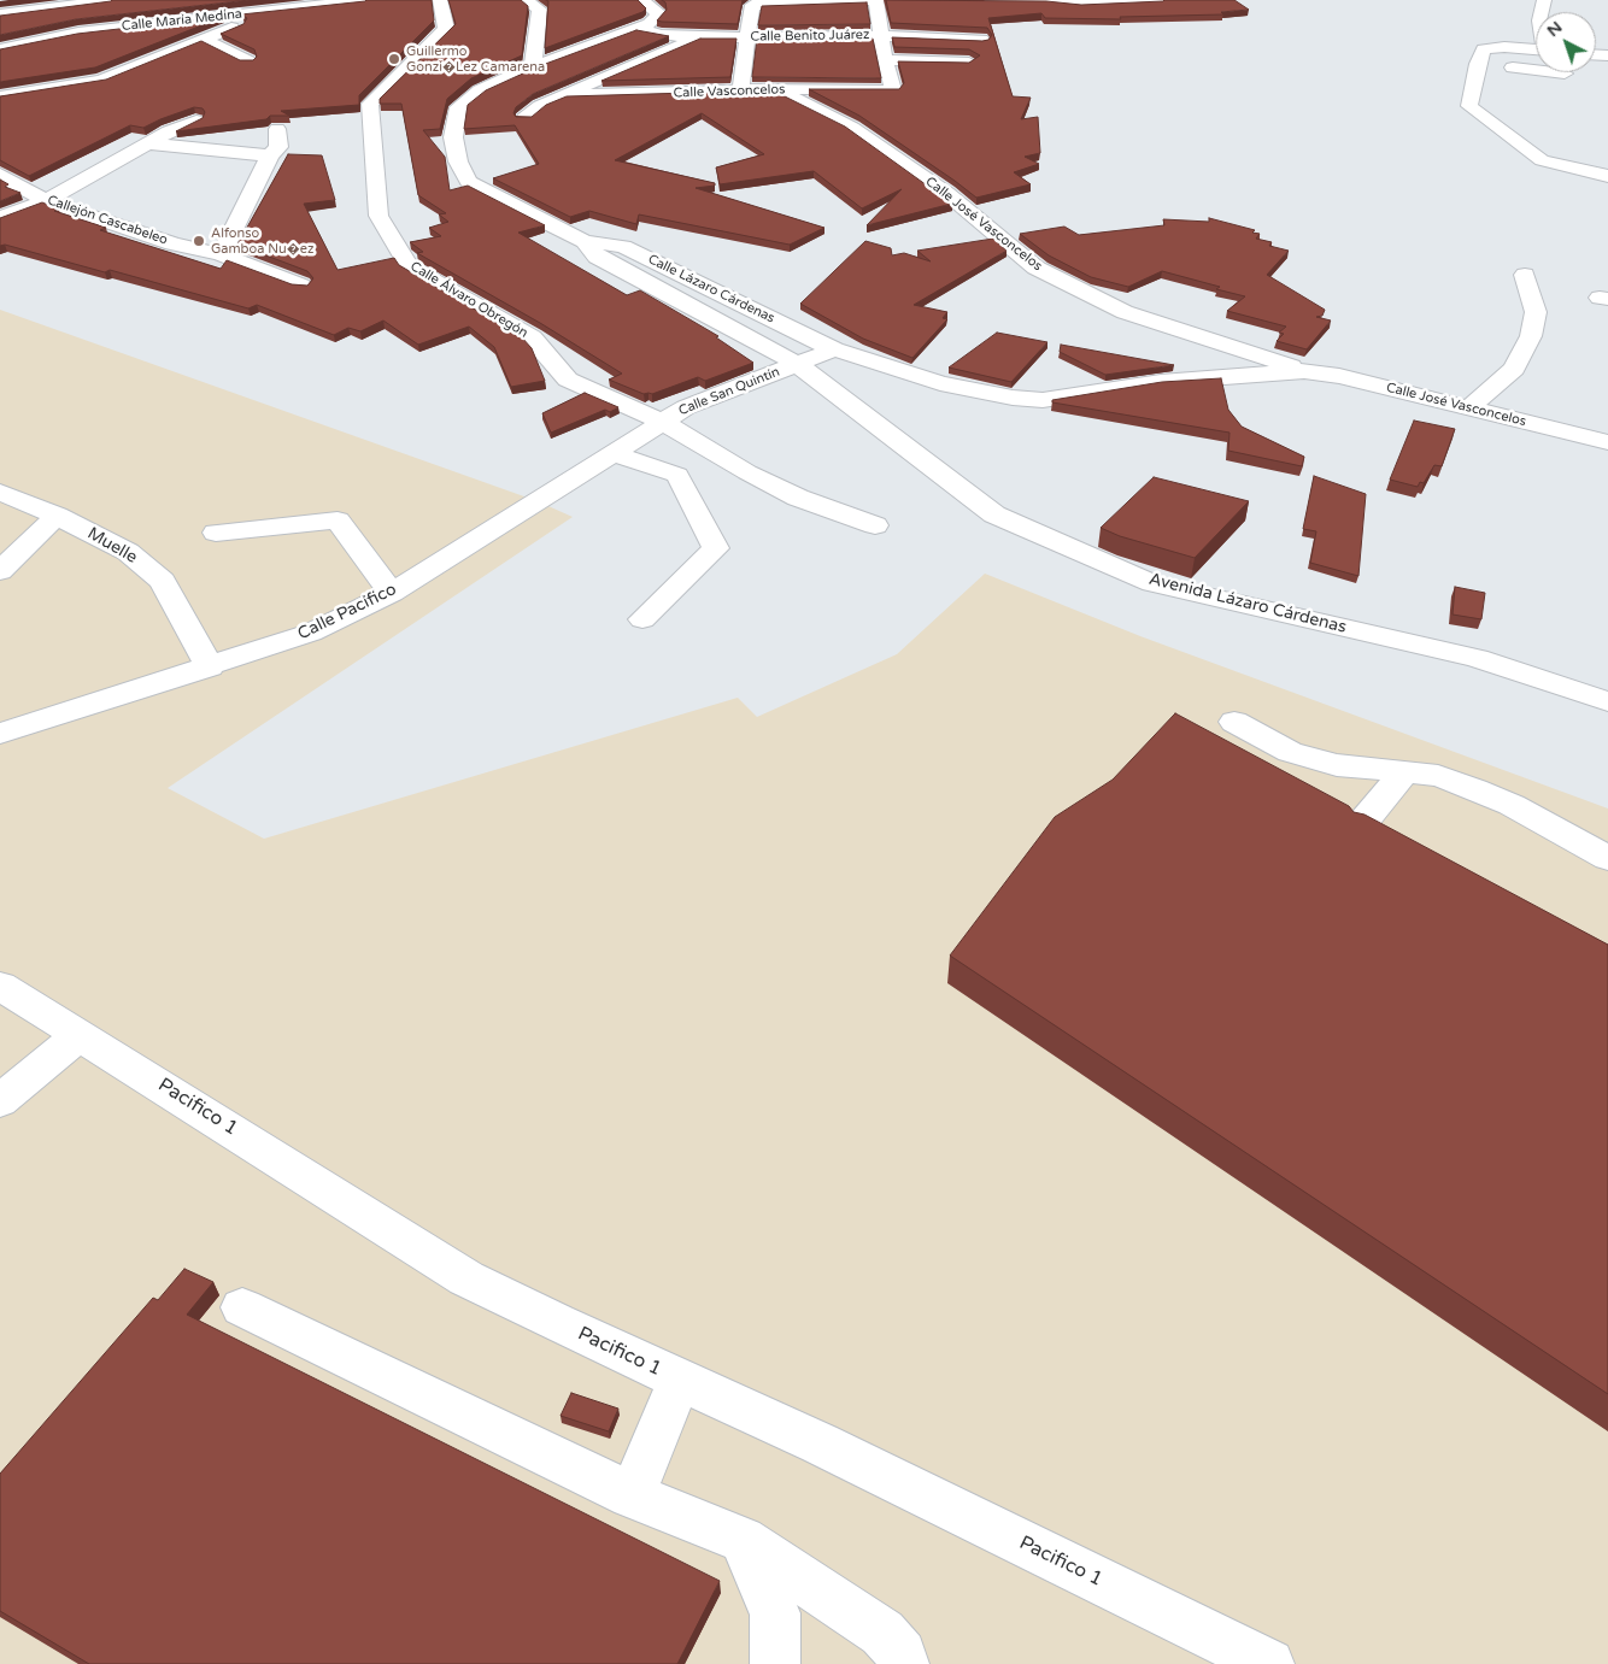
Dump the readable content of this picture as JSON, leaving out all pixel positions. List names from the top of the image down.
{
  "streets": {
    "street": [
      "Calle María Medina",
      "Calle Benito Juárez",
      "Calle Vasconcelos",
      "Callejón Cascabeleo",
      "Calle José Vasconcelos",
      "Calle Lázaro Cárdenas",
      "Calle Álvaro Obregón",
      "Calle San Quintín",
      "Muelle",
      "Avenida Lázaro Cárdenas",
      "Calle Pacífico",
      "Pacifico 1"
    ]
  },
  "crossings": [
    ["Calle Benito Juárez", "Calle Lázaro Cárdenas"],
    ["Calle Vasconcelos", "Calle José Vasconcelos"],
    ["Calle José Vasconcelos", "Calle Lázaro Cárdenas"],
    ["Calle Lázaro Cárdenas", "Calle San Quintín"],
    ["Calle Lázaro Cárdenas", "Avenida Lázaro Cárdenas"],
    ["Calle Álvaro Obregón", "Calle San Quintín"],
    ["Calle Álvaro Obregón", "Calle Pacífico"],
    ["Calle San Quintín", "Avenida Lázaro Cárdenas"],
    ["Calle San Quintín", "Calle Pacífico"],
    ["Muelle", "Calle Pacífico"]
  ],
  "places": ["Guillermo Gonzi�Lez Camarena", "Alfonso Gamboa Nu�ez"],
  "north": "top left"
}
